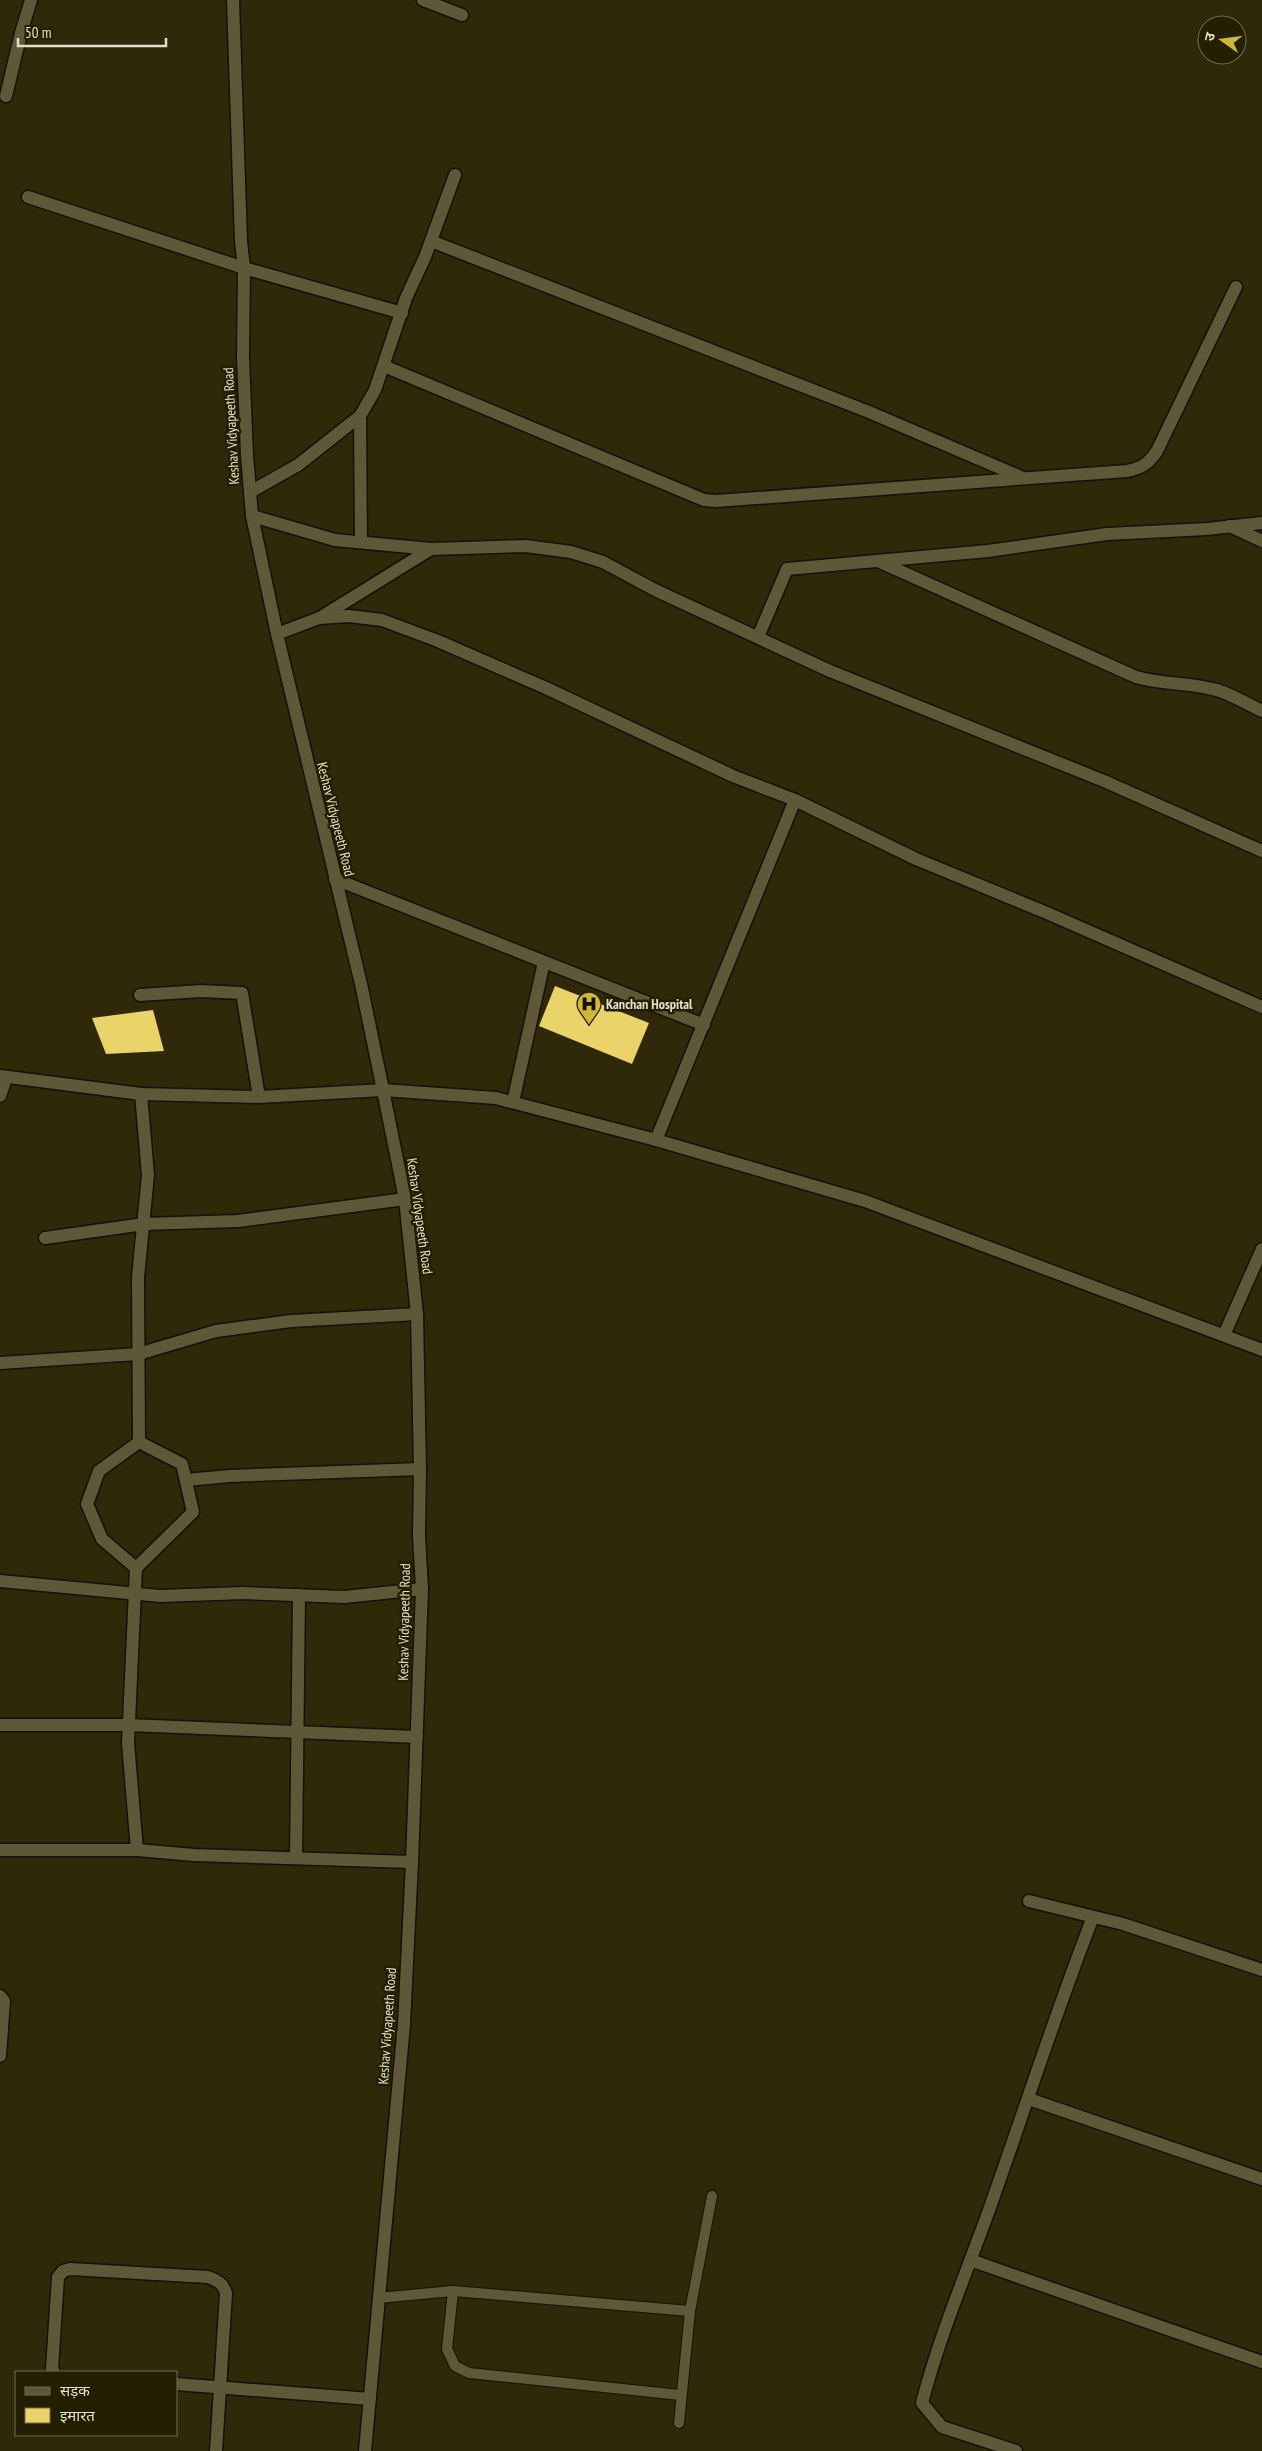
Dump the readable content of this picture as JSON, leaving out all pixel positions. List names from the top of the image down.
{
  "streets": {
    "street": ["Keshav Vidyapeeth Road"]
  },
  "places": {
    "hospital": ["Kanchan Hospital"]
  },
  "legend": ["सड़क", "इमारत"],
  "scale_bar": "50 m",
  "north": "left"
}
